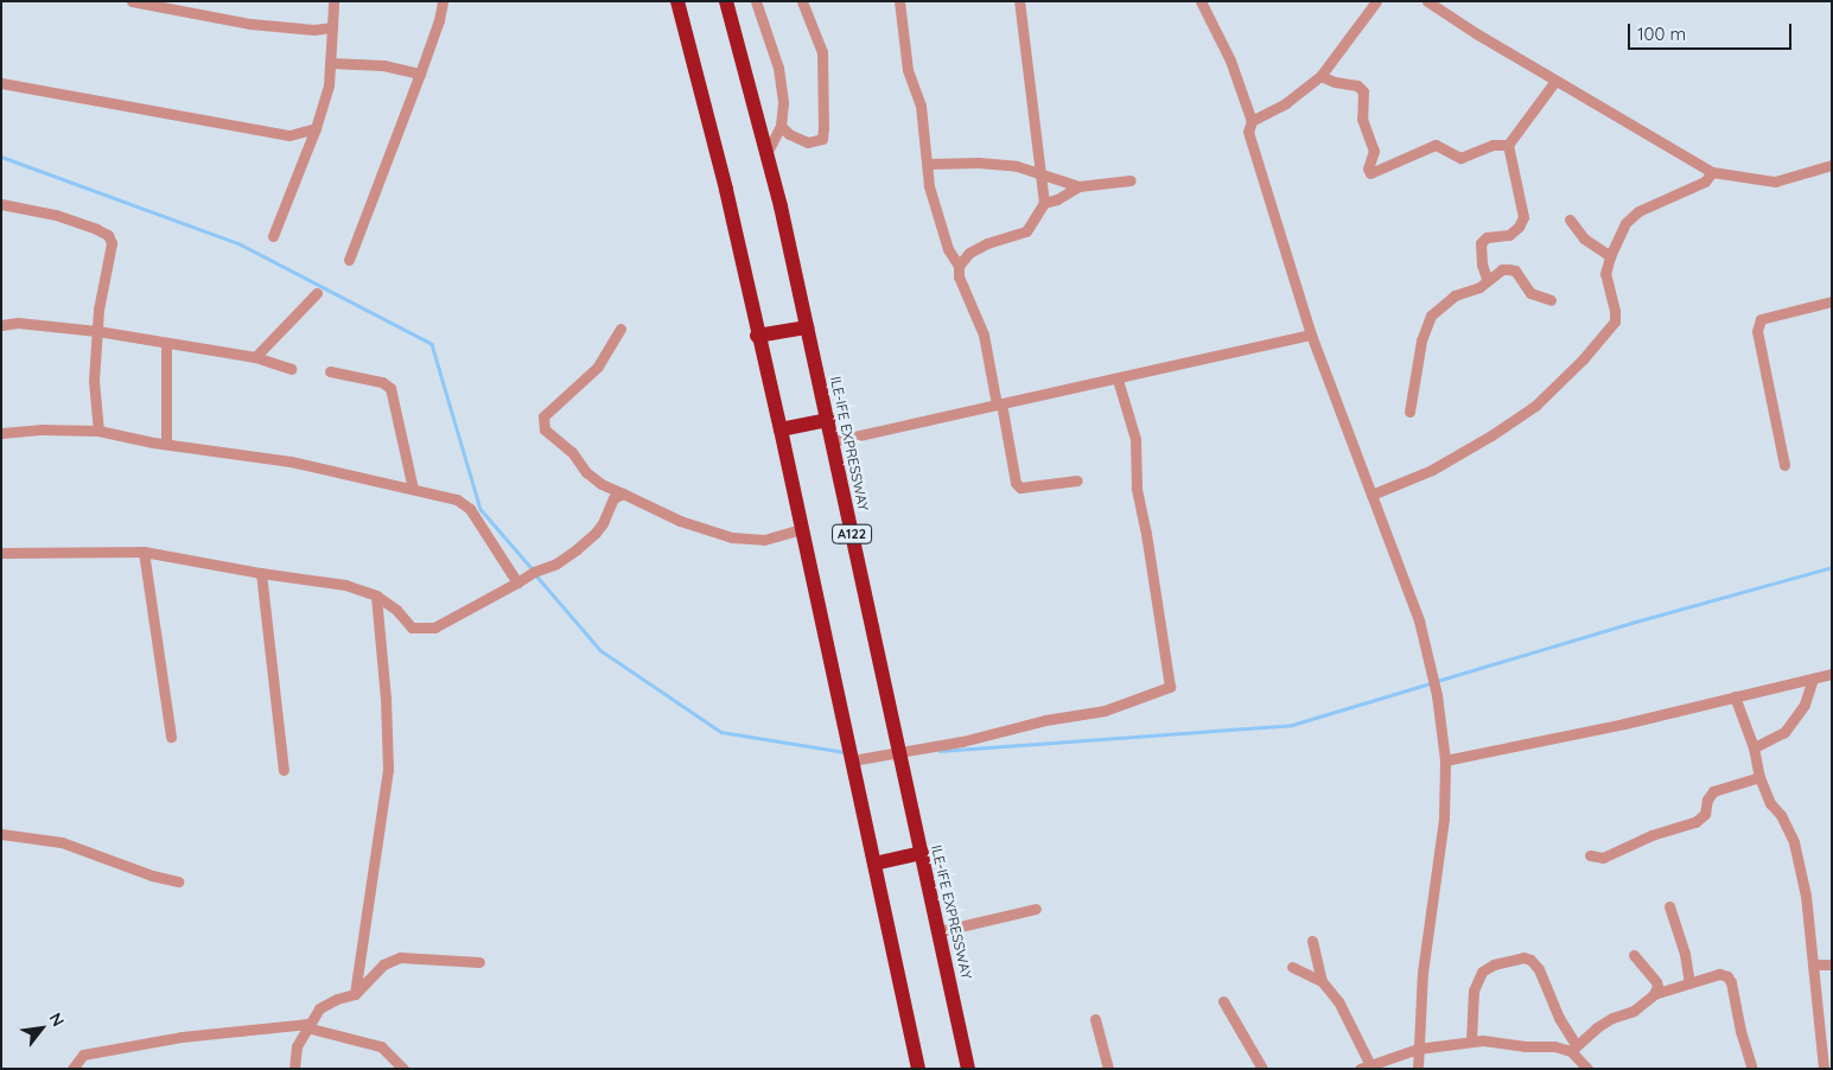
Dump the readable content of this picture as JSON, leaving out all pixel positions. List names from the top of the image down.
{
  "streets": {
    "highway": ["ILE-IFE EXPRESSWAY", "A122"]
  },
  "scale_bar": "100 m",
  "north": "top right"
}
